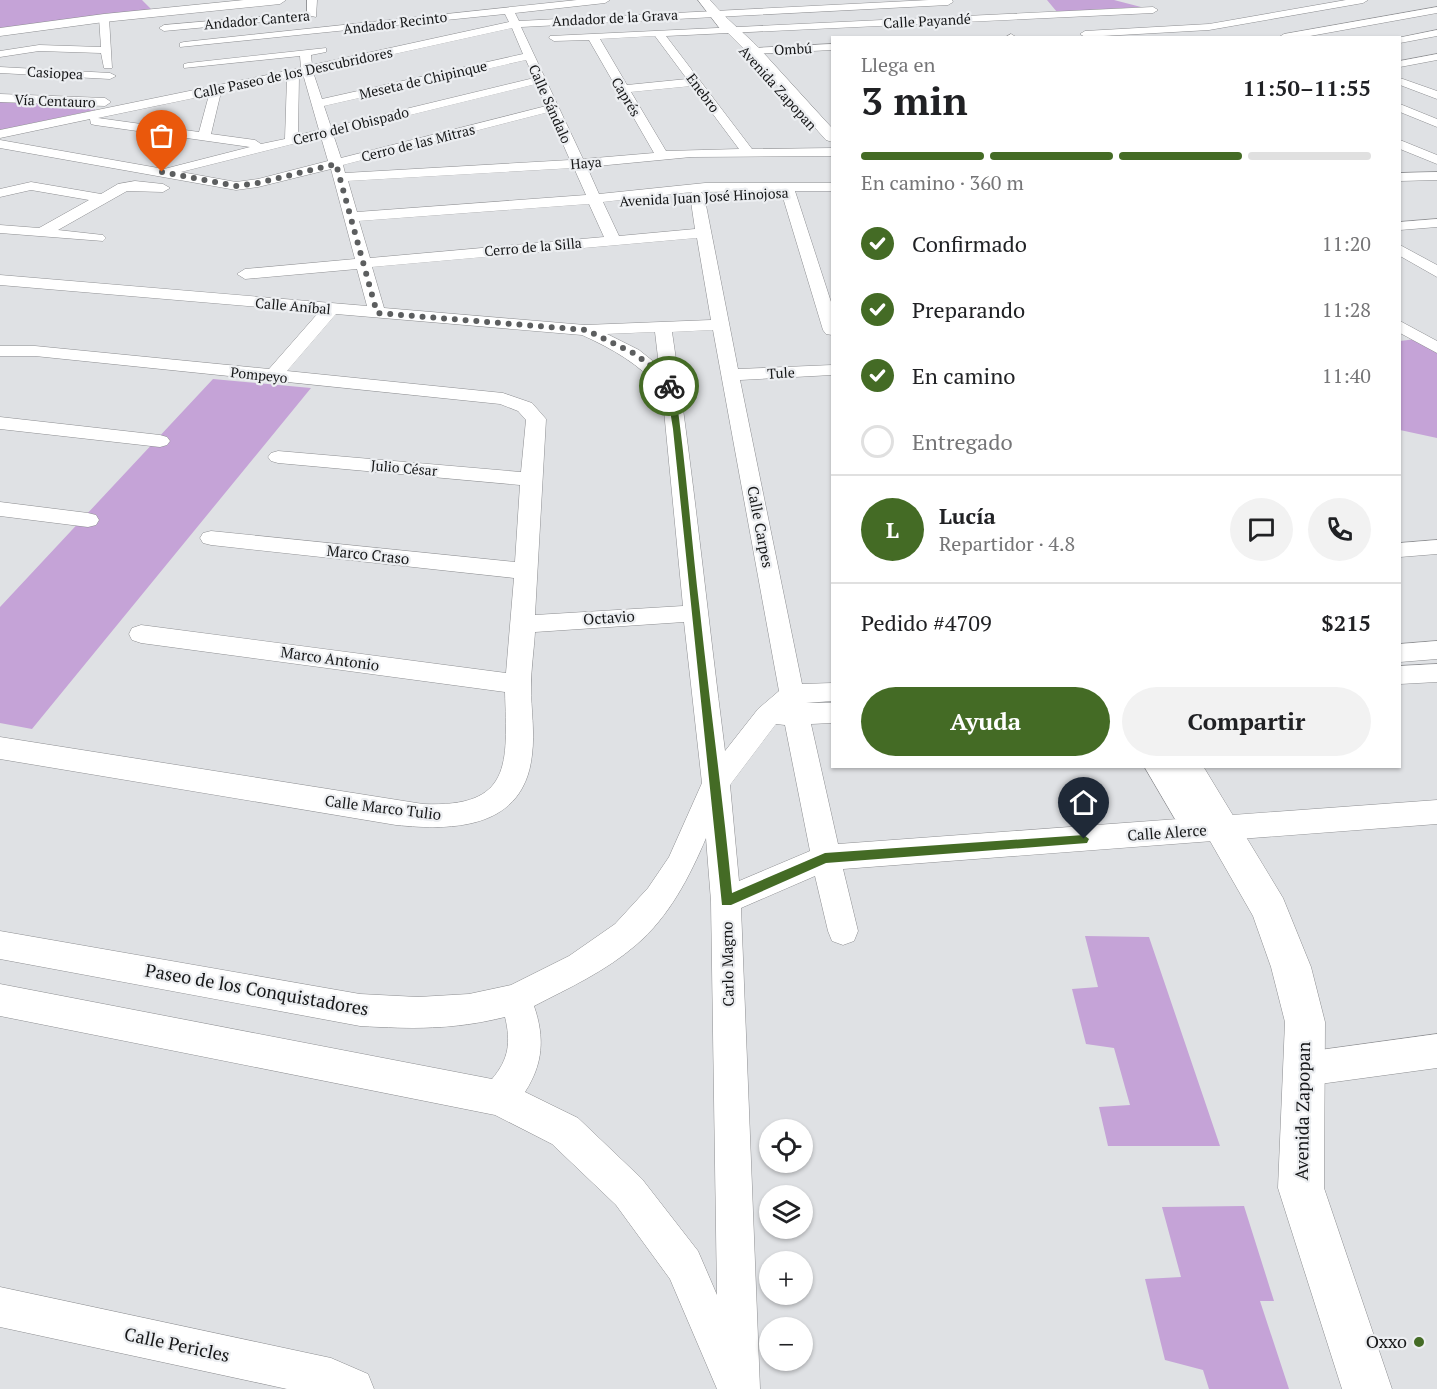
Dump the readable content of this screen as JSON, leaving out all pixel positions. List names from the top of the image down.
{
  "streets": {
    "street": [
      "Andador de la Grava",
      "Andador Cantera",
      "Calle Payandé",
      "Andador Recinto",
      "Ombú",
      "Casiopea",
      "Calle Paseo de los Descubridores",
      "Meseta de Chipinque",
      "Avenida Zapopan",
      "Enebro",
      "Caprés",
      "Vía Centauro",
      "Calle Sándalo",
      "Cerro del Obispado",
      "Cerro de las Mitras",
      "Haya",
      "Avenida Juan José Hinojosa",
      "Cerro de la Silla",
      "Calle Aníbal",
      "Tule",
      "Pompeyo",
      "Julio César",
      "Calle Carpes",
      "Marco Craso",
      "Octavio",
      "Marco Antonio",
      "Calle Marco Tulio",
      "Calle Alerce",
      "Carlo Magno",
      "Paseo de los Conquistadores",
      "Calle Pericles"
    ]
  },
  "crossings": [
    ["Andador de la Grava", "Calle Paseo de los Descubridores"],
    ["Andador de la Grava", "Avenida Zapopan"],
    ["Andador de la Grava", "Calle Sándalo"],
    ["Calle Payandé", "Avenida Zapopan"],
    ["Calle Payandé", "Enebro"],
    ["Calle Payandé", "Caprés"],
    ["Calle Payandé", "Calle Sándalo"],
    ["Andador Recinto", "Calle Paseo de los Descubridores"],
    ["Andador Recinto", "Calle Sándalo"],
    ["Ombú", "Avenida Zapopan"],
    ["Casiopea", "Calle Paseo de los Descubridores"],
    ["Casiopea", "Vía Centauro"],
    ["Calle Paseo de los Descubridores", "Vía Centauro"],
    ["Calle Paseo de los Descubridores", "Calle Sándalo"],
    ["Meseta de Chipinque", "Calle Sándalo"],
    ["Avenida Zapopan", "Calle Alerce"],
    ["Enebro", "Haya"],
    ["Caprés", "Haya"],
    ["Calle Sándalo", "Cerro del Obispado"],
    ["Calle Sándalo", "Cerro de las Mitras"],
    ["Calle Sándalo", "Haya"],
    ["Calle Sándalo", "Avenida Juan José Hinojosa"],
    ["Calle Sándalo", "Cerro de la Silla"],
    ["Cerro del Obispado", "Cerro de las Mitras"],
    ["Cerro de las Mitras", "Haya"],
    ["Avenida Juan José Hinojosa", "Calle Carpes"],
    ["Cerro de la Silla", "Calle Carpes"],
    ["Calle Aníbal", "Calle Carpes"],
    ["Calle Aníbal", "Carlo Magno"],
    ["Tule", "Calle Carpes"],
    ["Pompeyo", "Calle Marco Tulio"],
    ["Julio César", "Calle Marco Tulio"],
    ["Calle Carpes", "Calle Alerce"],
    ["Calle Carpes", "Paseo de los Conquistadores"],
    ["Marco Craso", "Calle Marco Tulio"],
    ["Octavio", "Calle Marco Tulio"],
    ["Octavio", "Carlo Magno"],
    ["Marco Antonio", "Calle Marco Tulio"],
    ["Calle Alerce", "Carlo Magno"],
    ["Carlo Magno", "Paseo de los Conquistadores"]
  ],
  "places": ["Oxxo"],
  "page": {
    "heading": ["3 min", "Llega en", "11:50–11:55"],
    "panel": [
      "Lucía",
      "Repartidor · 4.8",
      "Pedido #4709",
      "$215"
    ],
    "bar": "En camino · 360 m",
    "list": [
      ["Confirmado", "11:20"],
      ["Preparando", "11:28"],
      ["En camino", "11:40"],
      "Entregado"
    ],
    "round": "L",
    "buttons": ["Ayuda", "Compartir"],
    "map_buttons": ["+", "−"]
  }
}
